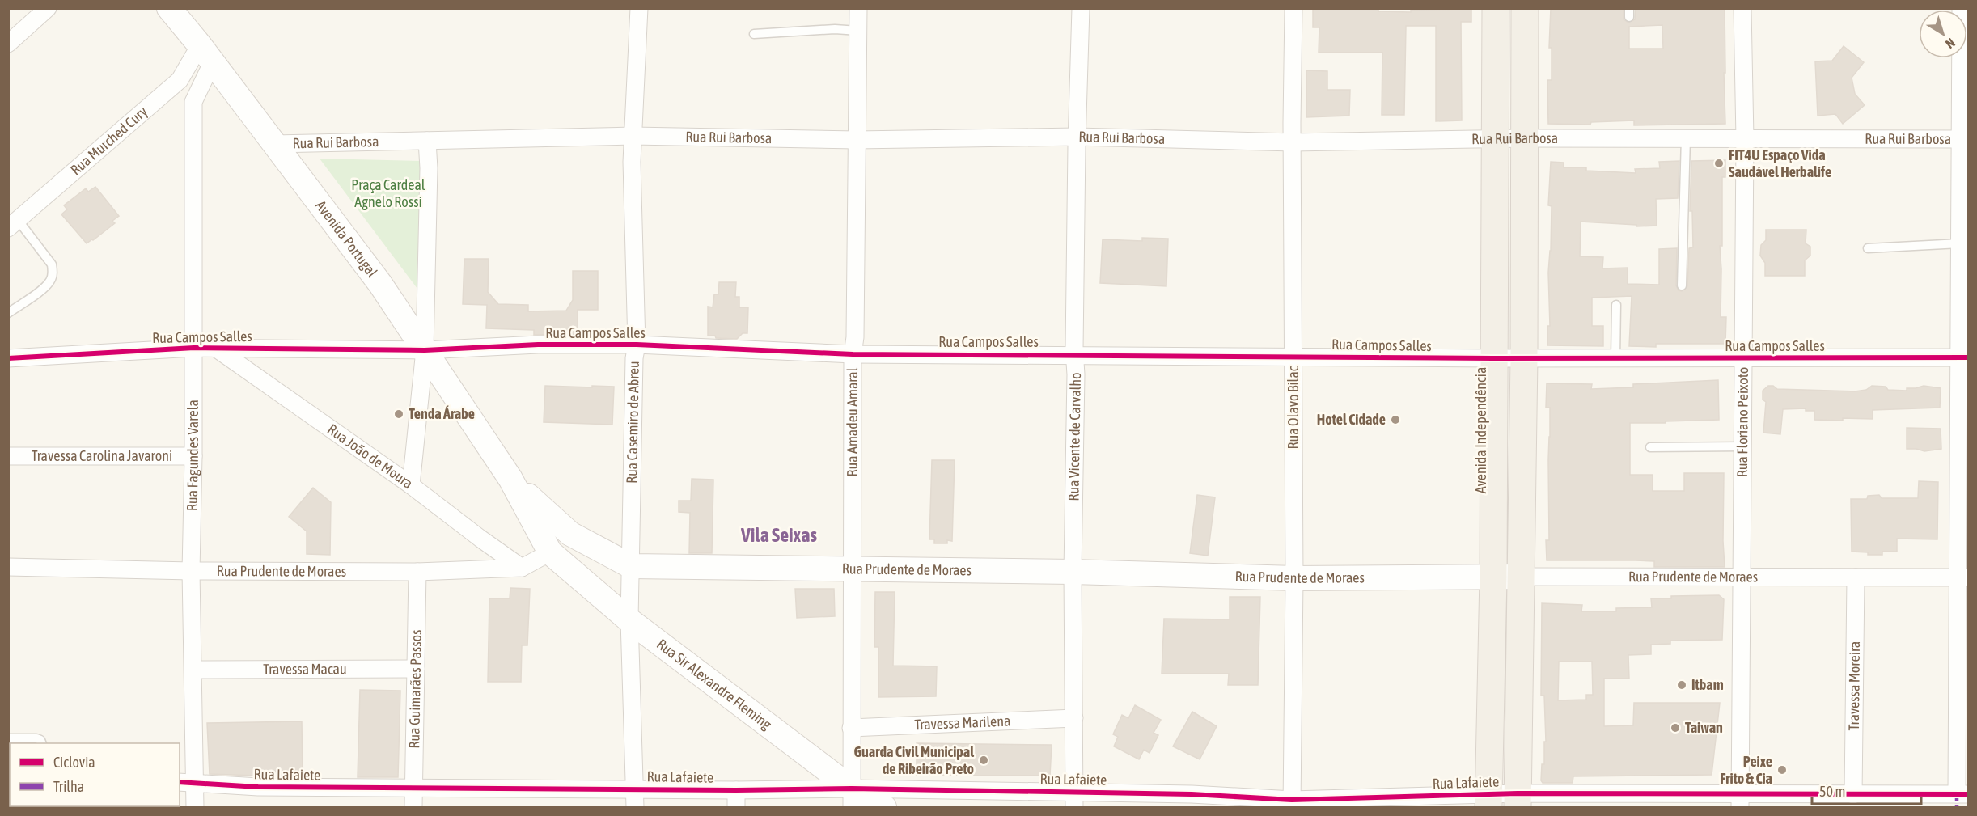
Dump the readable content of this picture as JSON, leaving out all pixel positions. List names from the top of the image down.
{
  "streets": {
    "main road": [
      "Avenida Portugal",
      "Avenida Independência",
      "Rua Prudente de Moraes",
      "Rua Sir Alexandre Fleming"
    ],
    "street": [
      "Rua Rui Barbosa",
      "Rua Murched Cury",
      "Rua Campos Salles",
      "Rua Olavo Bilac",
      "Rua Casemiro de Abreu",
      "Rua Amadeu Amaral",
      "Rua Floriano Peixoto",
      "Rua Vicente de Carvalho",
      "Rua Fagundes Varela",
      "Travessa Carolina Javaroni",
      "Rua João de Moura",
      "Travessa Macau",
      "Travessa Moreira",
      "Rua Guimarães Passos",
      "Travessa Marilena",
      "Rua Lafaiete"
    ]
  },
  "crossings": [
    ["Rua Rui Barbosa", "Avenida Portugal"],
    ["Rua Rui Barbosa", "Rua Olavo Bilac"],
    ["Rua Rui Barbosa", "Rua Casemiro de Abreu"],
    ["Rua Rui Barbosa", "Rua Amadeu Amaral"],
    ["Rua Rui Barbosa", "Rua Floriano Peixoto"],
    ["Rua Rui Barbosa", "Avenida Independência"],
    ["Rua Rui Barbosa", "Rua Vicente de Carvalho"],
    ["Rua Murched Cury", "Avenida Portugal"],
    ["Rua Murched Cury", "Rua Fagundes Varela"],
    ["Avenida Portugal", "Rua Campos Salles"],
    ["Avenida Portugal", "Rua Casemiro de Abreu"],
    ["Avenida Portugal", "Rua Fagundes Varela"],
    ["Avenida Portugal", "Rua Prudente de Moraes"],
    ["Avenida Portugal", "Rua Sir Alexandre Fleming"],
    ["Rua Campos Salles", "Rua Olavo Bilac"],
    ["Rua Campos Salles", "Rua Casemiro de Abreu"],
    ["Rua Campos Salles", "Rua Amadeu Amaral"],
    ["Rua Campos Salles", "Rua Floriano Peixoto"],
    ["Rua Campos Salles", "Avenida Independência"],
    ["Rua Campos Salles", "Rua Vicente de Carvalho"],
    ["Rua Campos Salles", "Rua Fagundes Varela"],
    ["Rua Campos Salles", "Rua João de Moura"],
    ["Rua Olavo Bilac", "Rua Prudente de Moraes"],
    ["Rua Olavo Bilac", "Rua Lafaiete"],
    ["Rua Casemiro de Abreu", "Rua Prudente de Moraes"],
    ["Rua Casemiro de Abreu", "Rua Sir Alexandre Fleming"],
    ["Rua Casemiro de Abreu", "Rua Lafaiete"],
    ["Rua Amadeu Amaral", "Rua Prudente de Moraes"],
    ["Rua Amadeu Amaral", "Rua Sir Alexandre Fleming"],
    ["Rua Amadeu Amaral", "Travessa Marilena"],
    ["Rua Amadeu Amaral", "Rua Lafaiete"],
    ["Rua Floriano Peixoto", "Rua Prudente de Moraes"],
    ["Rua Floriano Peixoto", "Rua Lafaiete"],
    ["Avenida Independência", "Rua Prudente de Moraes"],
    ["Avenida Independência", "Rua Lafaiete"],
    ["Rua Vicente de Carvalho", "Rua Prudente de Moraes"],
    ["Rua Vicente de Carvalho", "Travessa Marilena"],
    ["Rua Vicente de Carvalho", "Rua Lafaiete"],
    ["Rua Fagundes Varela", "Travessa Carolina Javaroni"],
    ["Rua Fagundes Varela", "Rua Prudente de Moraes"],
    ["Rua Fagundes Varela", "Travessa Macau"],
    ["Rua Fagundes Varela", "Rua Lafaiete"],
    ["Rua João de Moura", "Rua Prudente de Moraes"],
    ["Rua Prudente de Moraes", "Rua Sir Alexandre Fleming"],
    ["Rua Prudente de Moraes", "Travessa Moreira"],
    ["Rua Prudente de Moraes", "Rua Guimarães Passos"],
    ["Travessa Macau", "Rua Guimarães Passos"],
    ["Rua Sir Alexandre Fleming", "Rua Lafaiete"],
    ["Travessa Moreira", "Rua Lafaiete"],
    ["Rua Guimarães Passos", "Rua Lafaiete"]
  ],
  "districts": ["Vila Seixas"],
  "parks": ["Praça Cardeal Agnelo Rossi"],
  "places": [
    "FIT4U Espaço Vida Saudável Herbalife",
    "Tenda Árabe",
    "Hotel Cidade",
    "Itbam",
    "Taiwan",
    "Guarda Civil Municipal de Ribeirão Preto",
    "Peixe Frito & Cia"
  ],
  "legend": ["Ciclovia", "Trilha"],
  "scale_bar": "50 m",
  "north": "bottom right"
}
